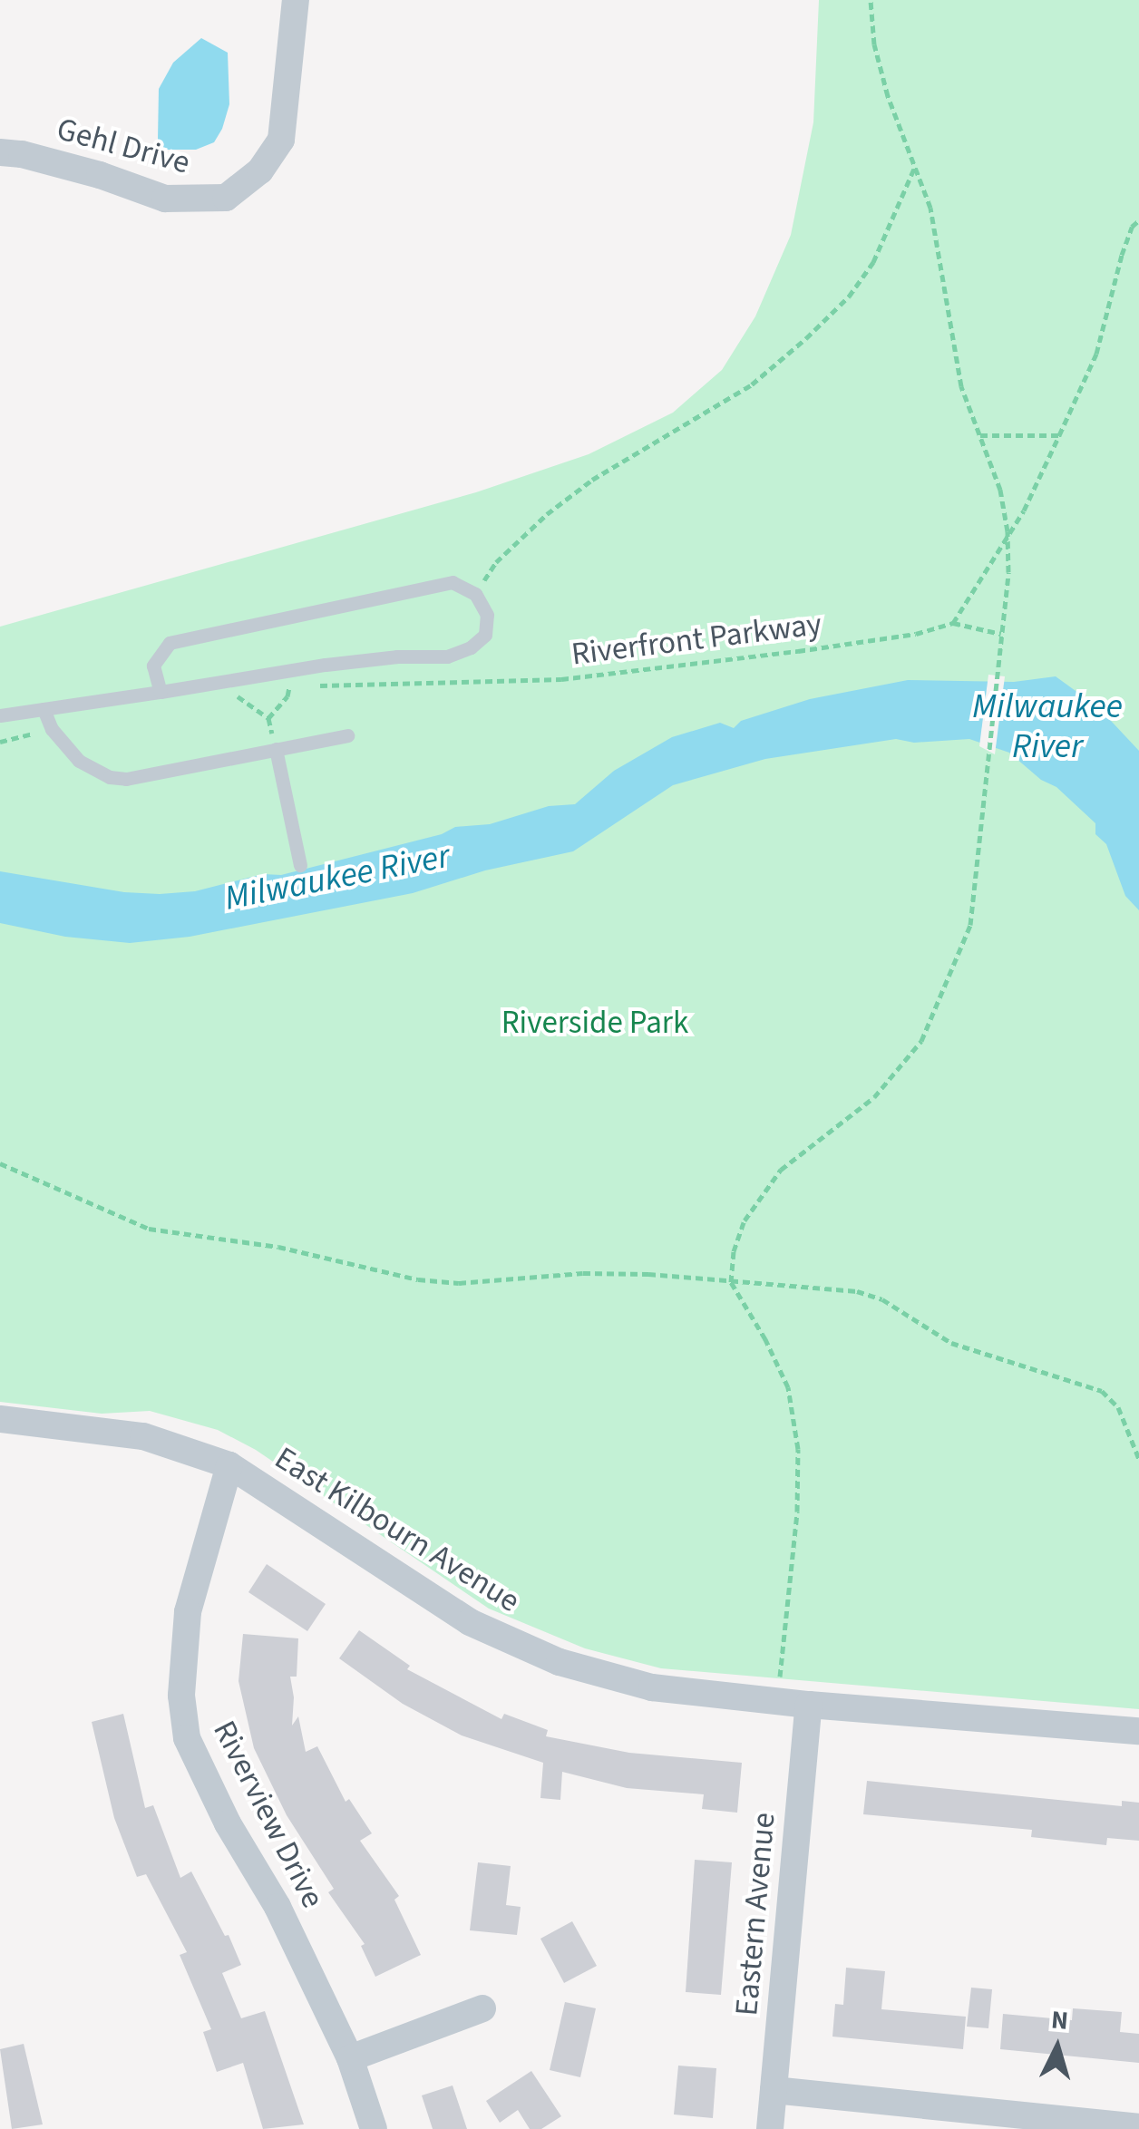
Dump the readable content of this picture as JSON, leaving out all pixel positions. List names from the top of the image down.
{
  "streets": {
    "street": [
      "Gehl Drive",
      "East Kilbourn Avenue",
      "Riverview Drive",
      "Eastern Avenue"
    ],
    "path": ["Riverfront Parkway"]
  },
  "crossings": [
    ["East Kilbourn Avenue", "Riverview Drive"],
    ["East Kilbourn Avenue", "Eastern Avenue"]
  ],
  "water": ["Milwaukee River"],
  "parks": ["Riverside Park"],
  "north": "top"
}
